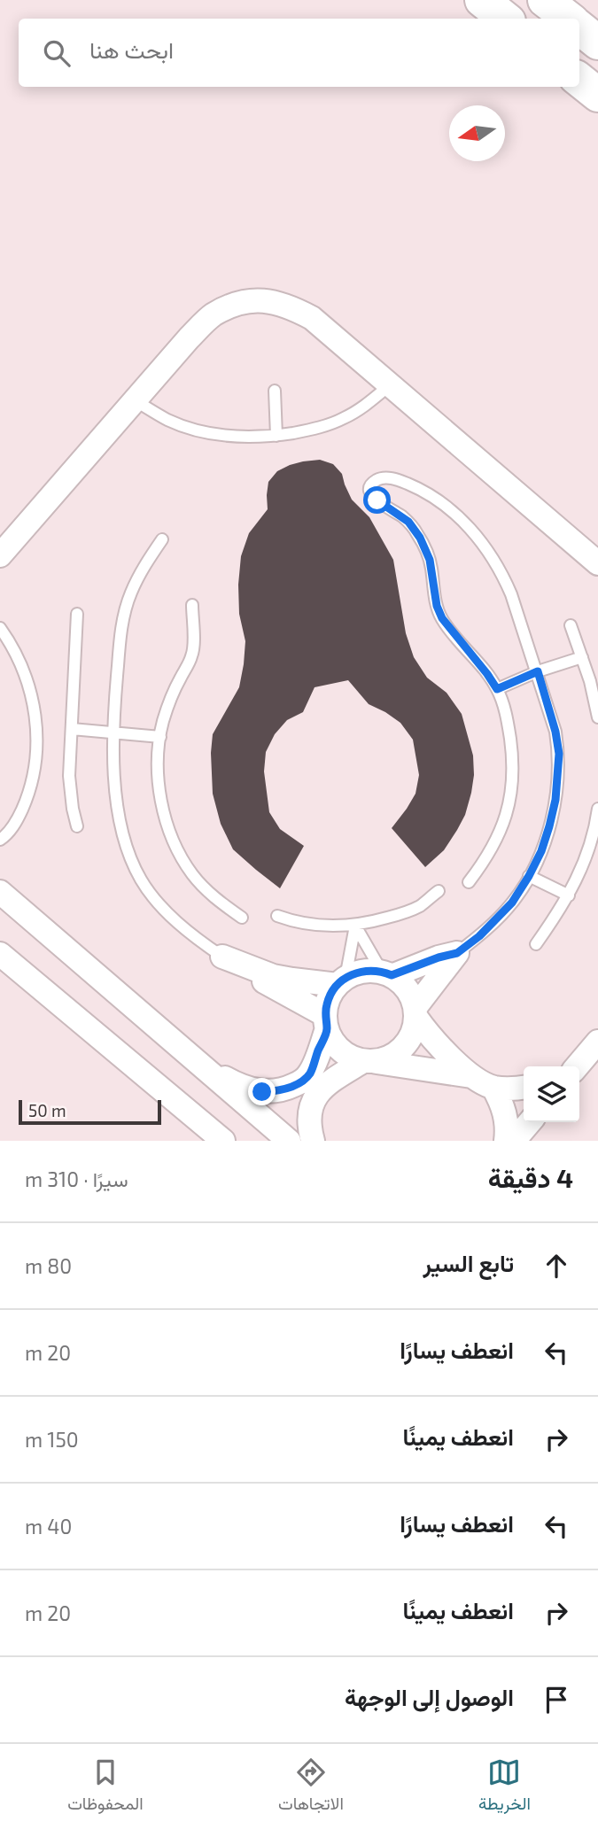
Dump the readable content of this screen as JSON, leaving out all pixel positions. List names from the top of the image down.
{
  "scale_bar": "50 m",
  "north": "left",
  "page": {
    "search": "ابحث هنا",
    "scale": "50 m",
    "heading": ["4 دقيقة", "سيرًا · 310 m"],
    "list": [
      ["تابع السير", "80 m"],
      ["انعطف يسارًا", "20 m"],
      ["انعطف يمينًا", "150 m"],
      ["انعطف يسارًا", "40 m"],
      ["انعطف يمينًا", "20 m"],
      "الوصول إلى الوجهة"
    ],
    "nav": ["الخريطة", "الاتجاهات", "المحفوظات"]
  }
}
